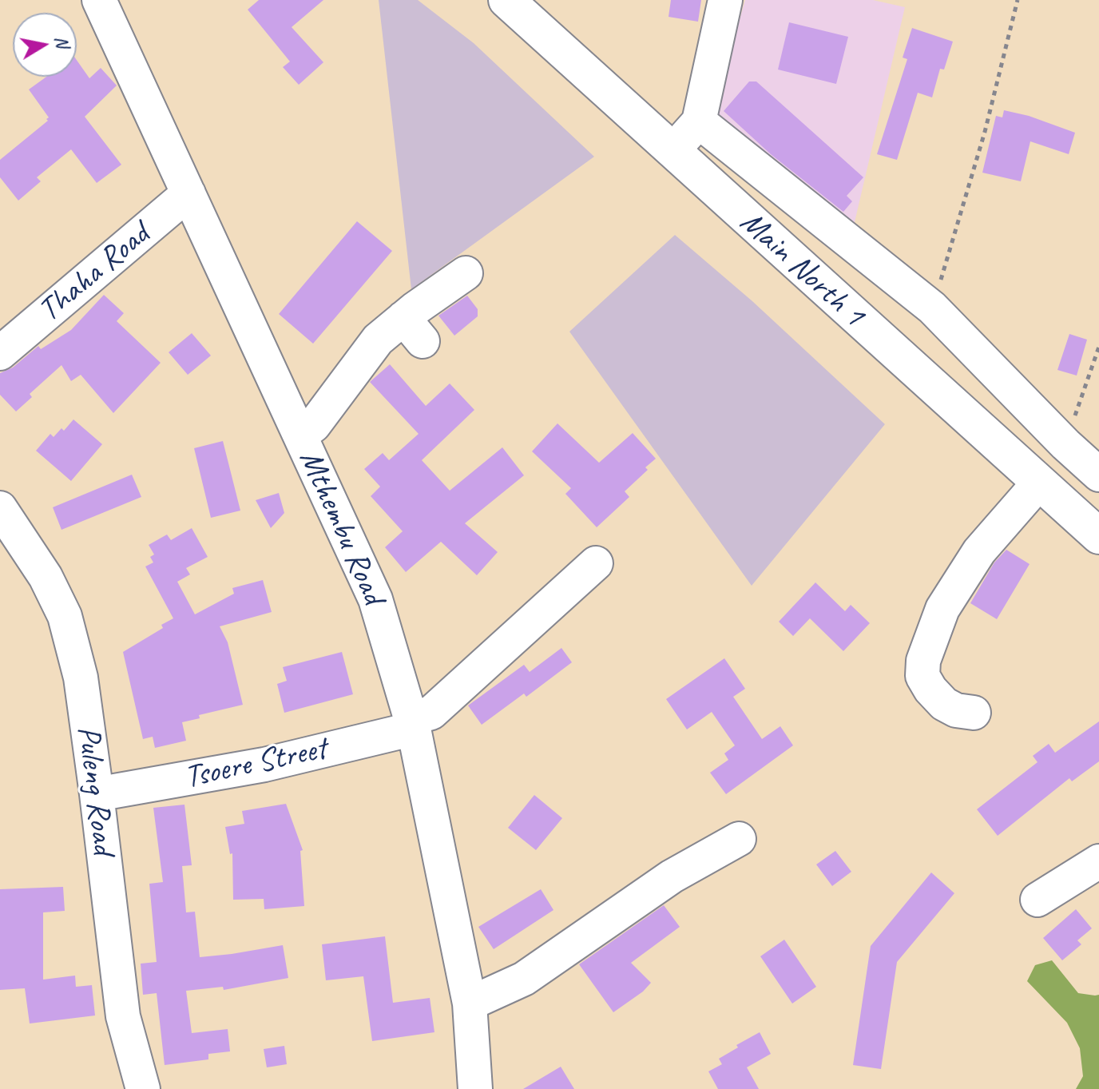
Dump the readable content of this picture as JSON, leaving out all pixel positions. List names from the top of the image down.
{
  "streets": {
    "main road": ["Main North 1"],
    "street": [
      "Thaha Road",
      "Mthembu Road",
      "Tsoere Street",
      "Puleng Road"
    ]
  },
  "crossings": [
    ["Thaha Road", "Mthembu Road"],
    ["Mthembu Road", "Tsoere Street"],
    ["Tsoere Street", "Puleng Road"]
  ],
  "north": "right"
}
